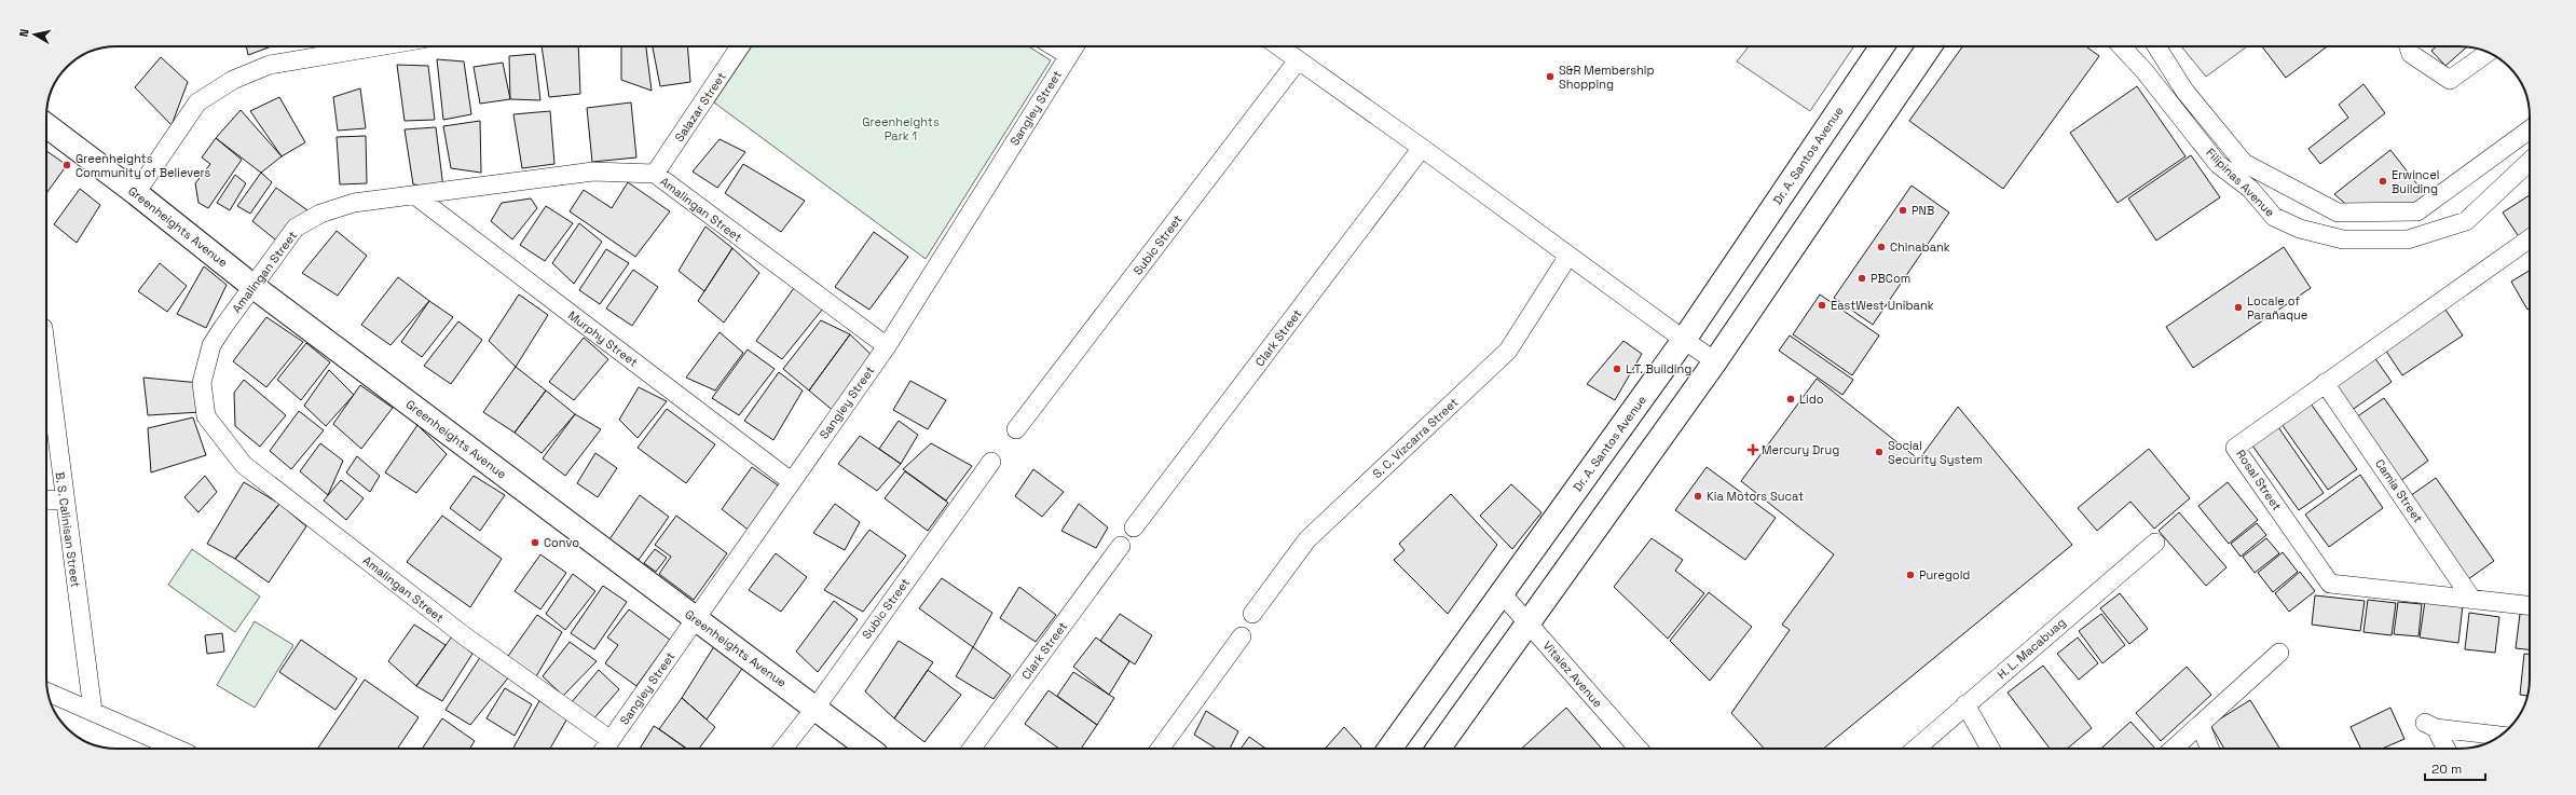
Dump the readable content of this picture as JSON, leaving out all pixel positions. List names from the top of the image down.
{
  "streets": {
    "main road": ["Dr. A. Santos Avenue", "Greenheights Avenue"],
    "street": [
      "Salazar Street",
      "Sangley Street",
      "Filipinas Avenue",
      "Amalingan Street",
      "Subic Street",
      "Clark Street",
      "Murphy Street",
      "S. C. Vizcarra Street",
      "Rosal Street",
      "Camia Street",
      "B. S. Calinisan Street",
      "H. L. Macabuag",
      "Vitalez Avenue"
    ]
  },
  "crossings": [
    ["Salazar Street", "Amalingan Street"],
    ["Sangley Street", "Amalingan Street"],
    ["Sangley Street", "Greenheights Avenue"],
    ["Sangley Street", "Murphy Street"],
    ["Dr. A. Santos Avenue", "Vitalez Avenue"],
    ["Amalingan Street", "Greenheights Avenue"],
    ["Amalingan Street", "Murphy Street"],
    ["Greenheights Avenue", "Subic Street"],
    ["Rosal Street", "Camia Street"]
  ],
  "parks": ["Greenheights Park 1"],
  "places": {
    "other": [
      "S&R Membership Shopping",
      "Greenheights Community of Believers",
      "Erwincel Building",
      "PNB",
      "Chinabank",
      "PBCom",
      "EastWest Unibank",
      "Locale of Parañaque",
      "L.T. Building",
      "Lido",
      "Social Security System",
      "Kia Motors Sucat",
      "Convo",
      "Puregold"
    ],
    "health": ["Mercury Drug"]
  },
  "scale_bar": "20 m",
  "north": "left"
}
